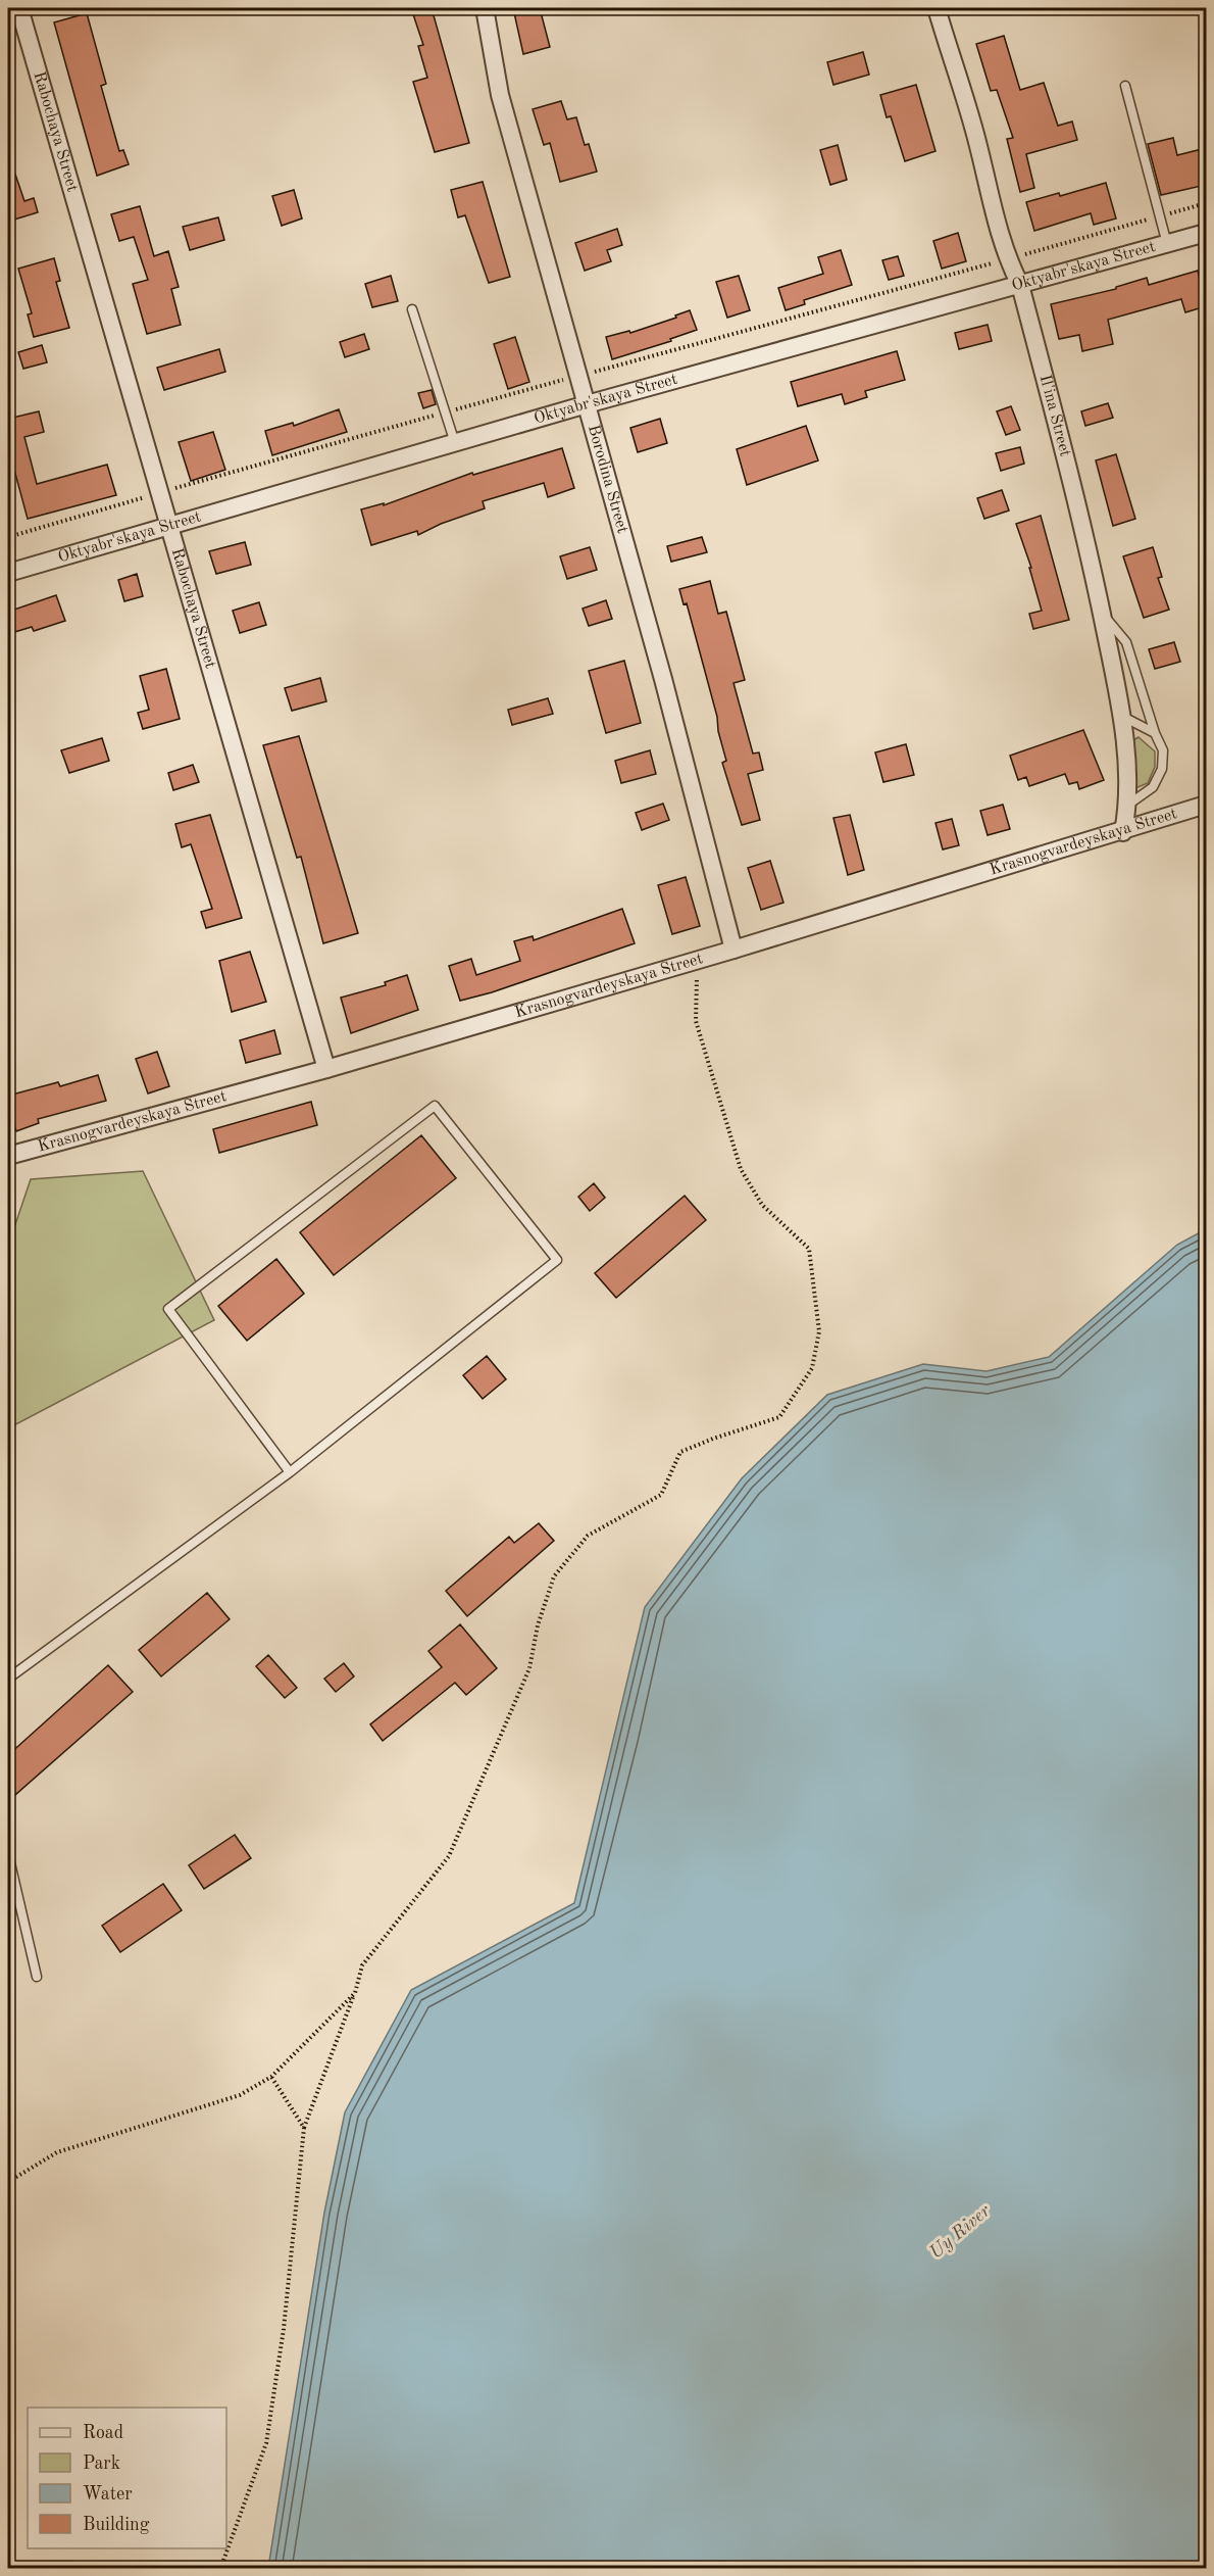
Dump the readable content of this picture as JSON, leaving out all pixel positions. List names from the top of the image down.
{
  "streets": {
    "street": [
      "Rabochaya Street",
      "Oktyabr'skaya Street",
      "Il'ina Street",
      "Borodina Street",
      "Krasnogvardeyskaya Street"
    ]
  },
  "crossings": [
    ["Rabochaya Street", "Oktyabr'skaya Street"],
    ["Rabochaya Street", "Krasnogvardeyskaya Street"],
    ["Oktyabr'skaya Street", "Il'ina Street"],
    ["Oktyabr'skaya Street", "Borodina Street"],
    ["Il'ina Street", "Krasnogvardeyskaya Street"],
    ["Borodina Street", "Krasnogvardeyskaya Street"]
  ],
  "water": ["Uy River"],
  "legend": [
    "Road",
    "Park",
    "Water",
    "Building"
  ]
}
